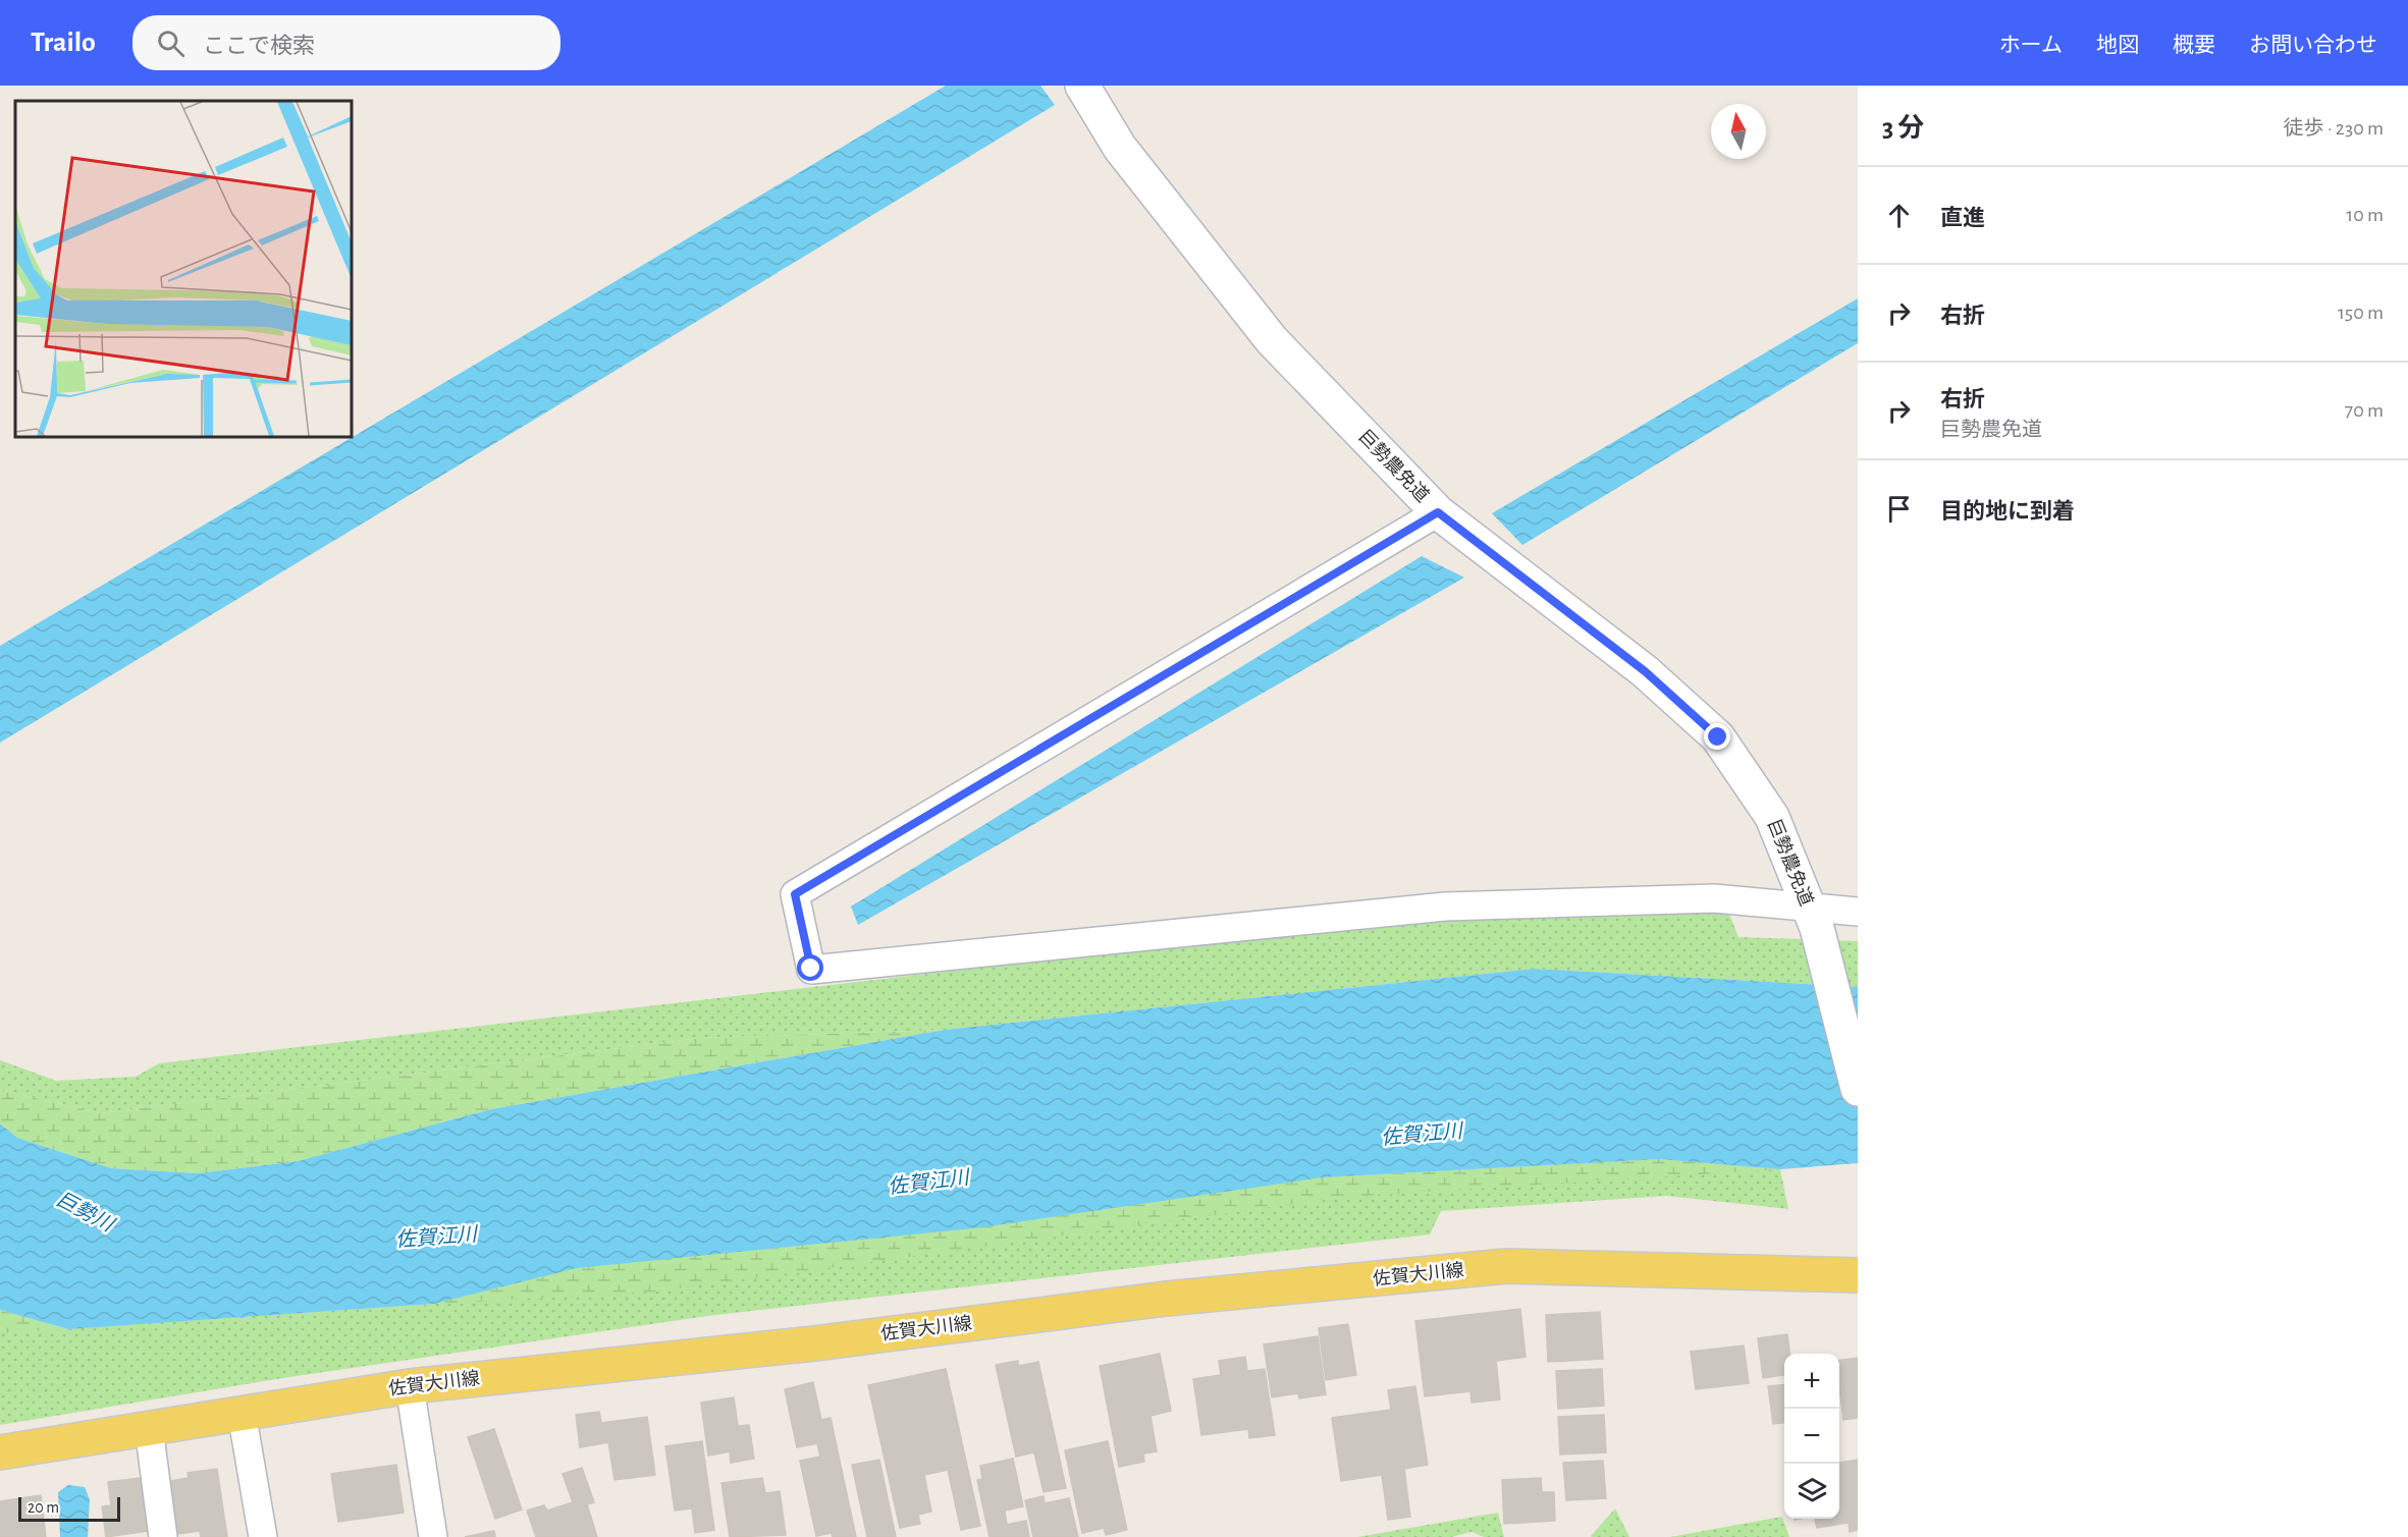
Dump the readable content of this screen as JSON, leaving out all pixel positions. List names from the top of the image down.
{
  "streets": {
    "main road": ["佐賀大川線"],
    "street": ["巨勢農免道"]
  },
  "water": ["佐賀江川", "巨勢川"],
  "scale_bar": "20 m",
  "north": "top",
  "page": {
    "header": "Trailo",
    "search": "ここで検索",
    "nav": [
      "ホーム",
      "地図",
      "概要",
      "お問い合わせ"
    ],
    "heading": ["3 分", "徒歩 · 230 m"],
    "list": [
      ["直進", "10 m"],
      ["右折", "150 m"],
      ["右折", "巨勢農免道", "70 m"],
      "目的地に到着"
    ],
    "map_buttons": ["+", "−"],
    "scale": "20 m"
  }
}
